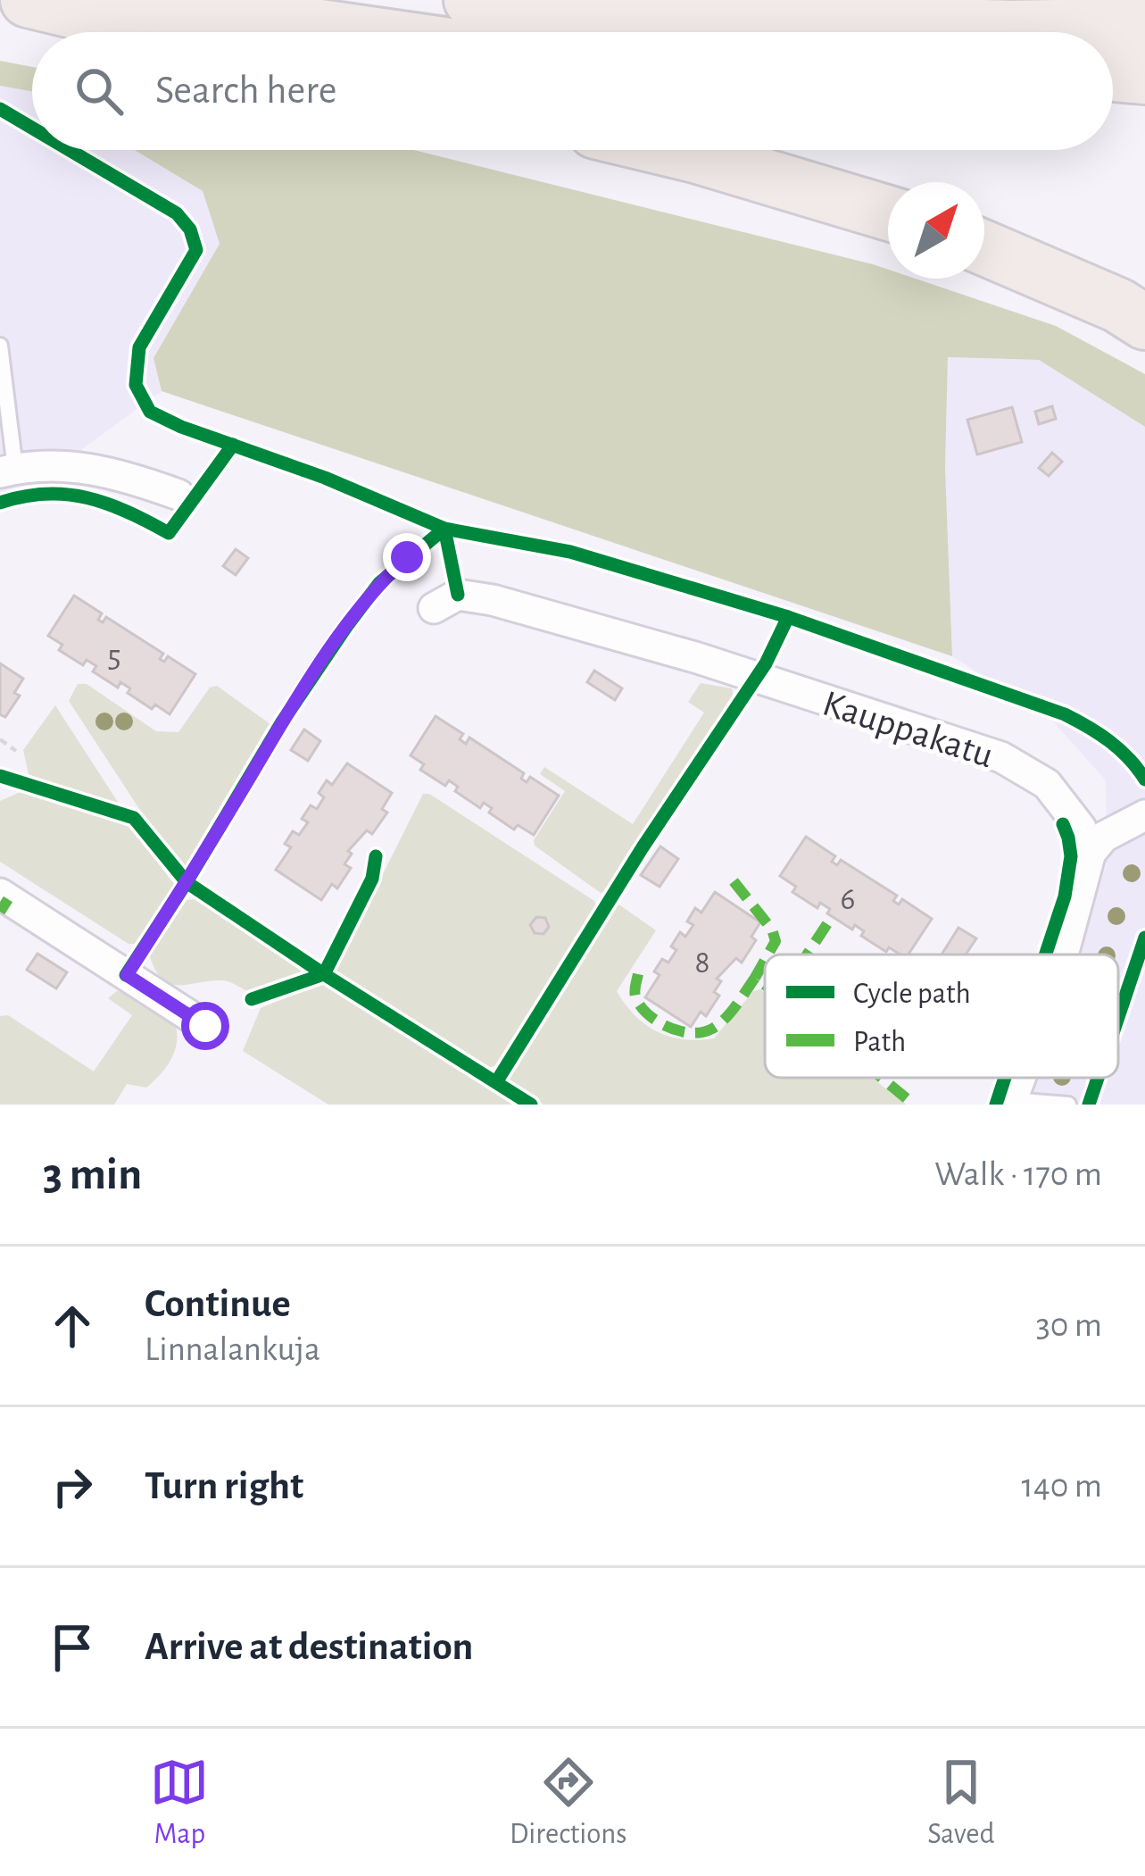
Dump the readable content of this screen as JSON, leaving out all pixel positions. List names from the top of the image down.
{
  "streets": {
    "street": ["Kauppakatu"]
  },
  "house_numbers": ["5", "6", "8"],
  "legend": ["Cycle path", "Path"],
  "north": "top right",
  "page": {
    "search": "Search here",
    "heading": ["3 min", "Walk · 170 m"],
    "list": [
      ["Continue", "Linnalankuja", "30 m"],
      ["Turn right", "140 m"],
      "Arrive at destination"
    ],
    "nav": ["Map", "Directions", "Saved"]
  }
}
